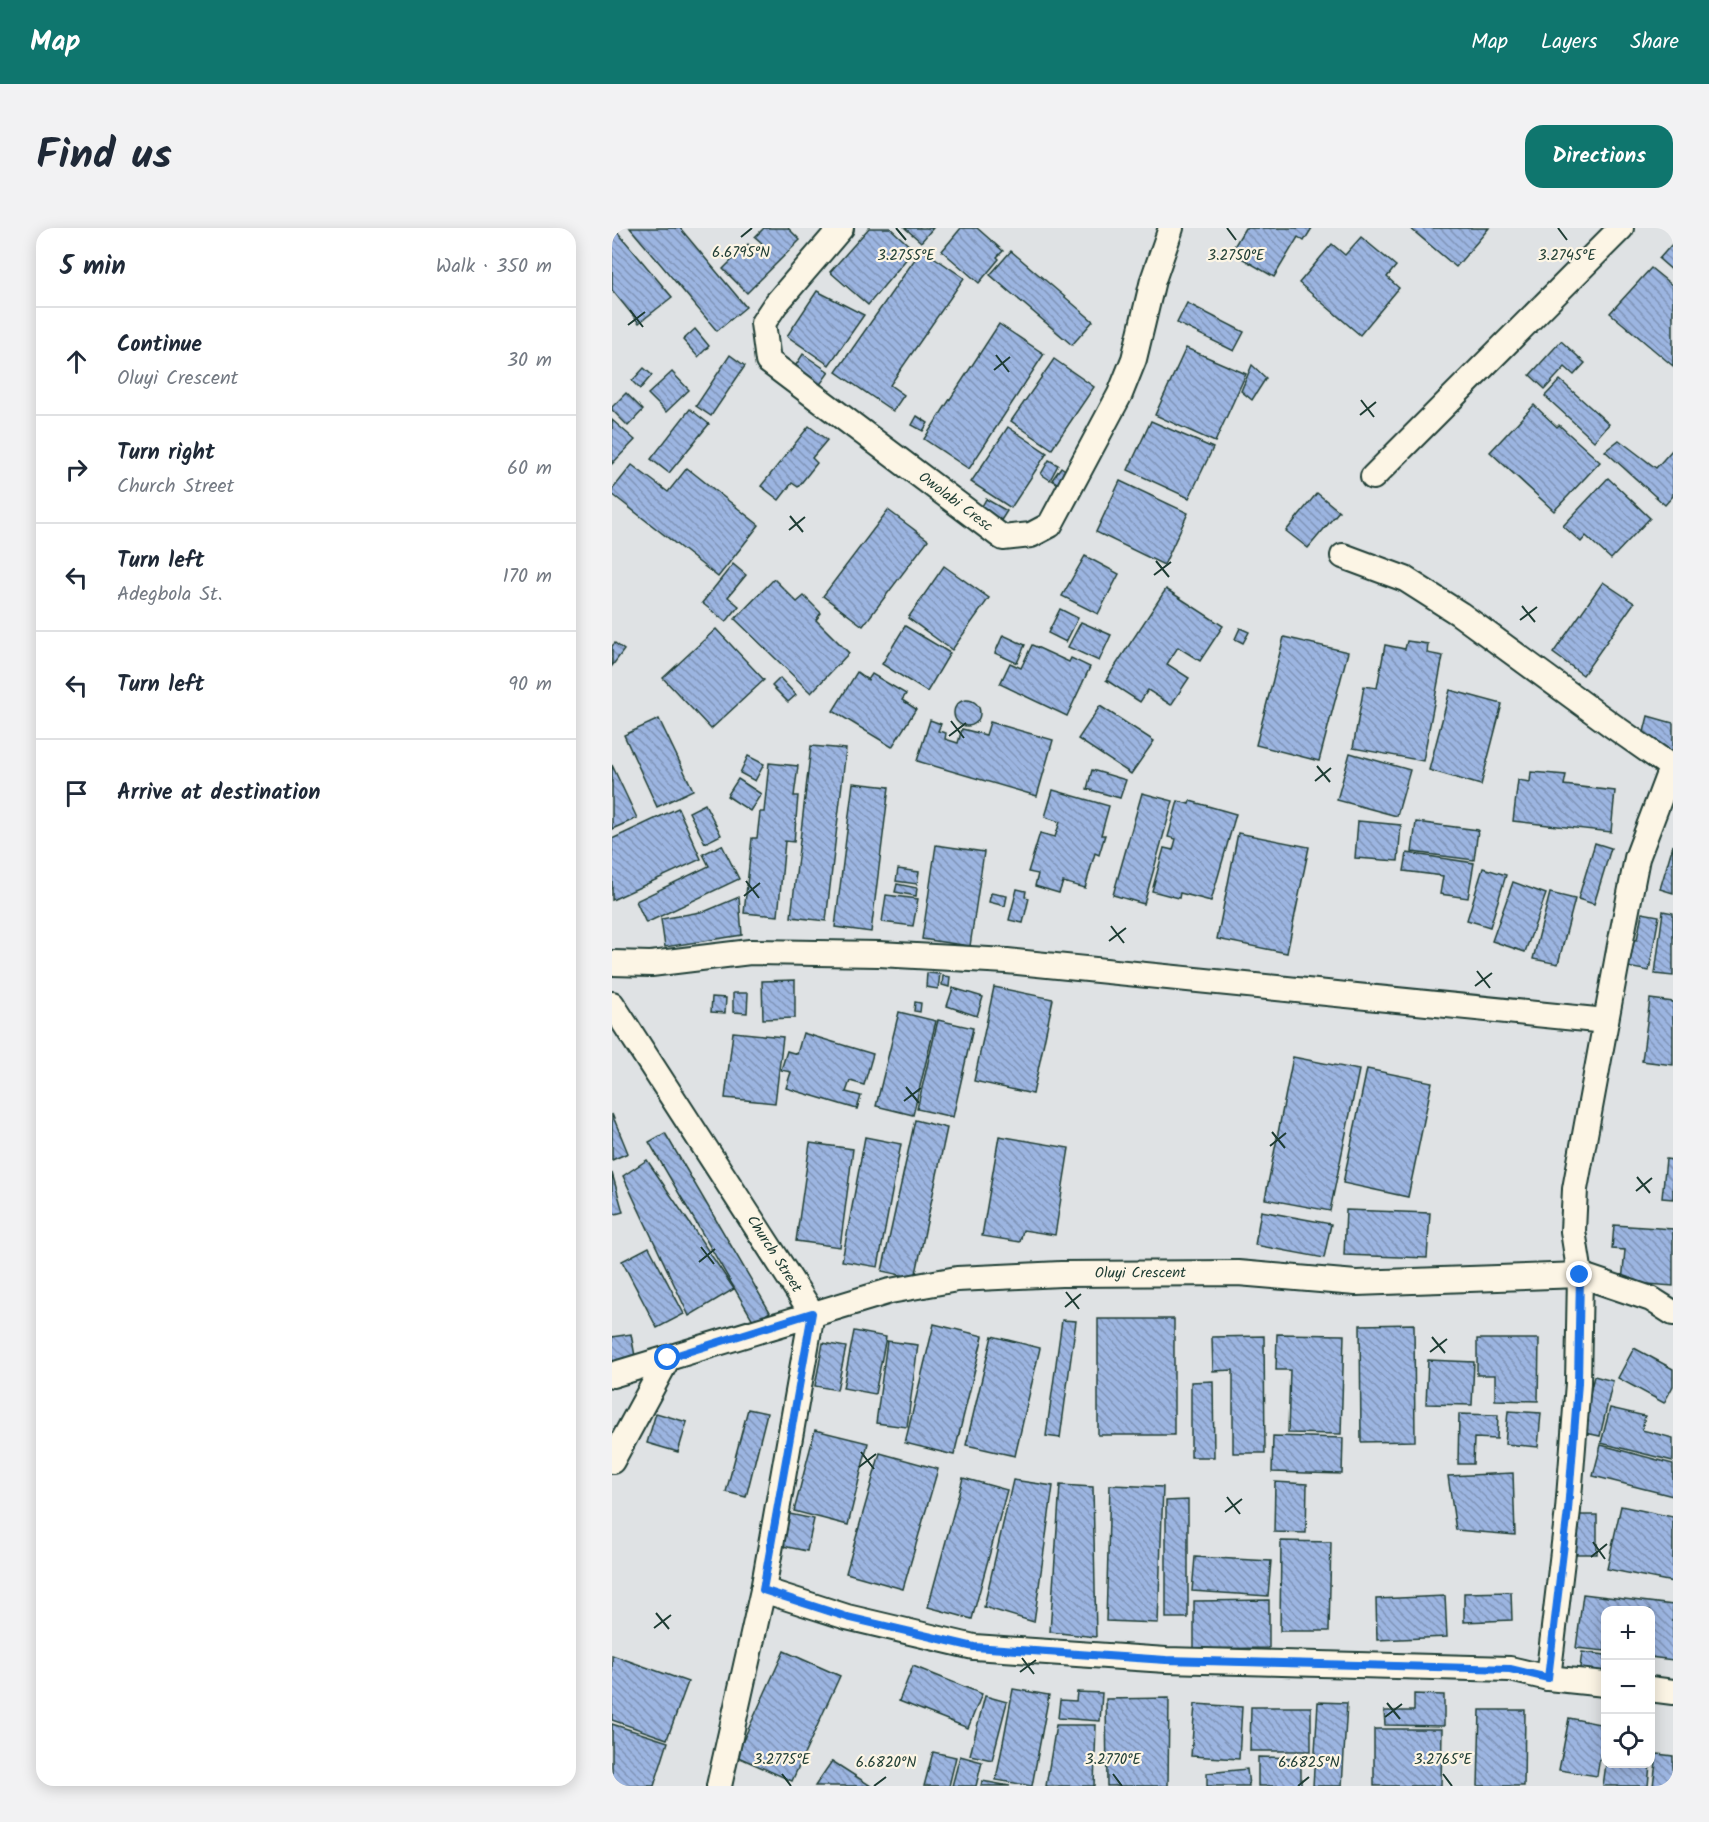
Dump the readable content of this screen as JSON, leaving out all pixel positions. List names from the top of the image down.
{
  "streets": {
    "street": ["Owolabi Cresc", "Church Street", "Oluyi Crescent"]
  },
  "crossings": [
    ["Church Street", "Oluyi Crescent"]
  ],
  "page": {
    "header": "Map",
    "nav": ["Map", "Layers", "Share"],
    "title": "Find us",
    "buttons": "Directions",
    "heading": ["5 min", "Walk · 350 m"],
    "list": [
      ["Continue", "Oluyi Crescent", "30 m"],
      ["Turn right", "Church Street", "60 m"],
      ["Turn left", "Adegbola St.", "170 m"],
      ["Turn left", "90 m"],
      "Arrive at destination"
    ],
    "map_buttons": ["+", "−"]
  },
  "coordinates": [
    "6.6795°N",
    "3.2755°E",
    "3.2750°E",
    "3.2745°E",
    "3.2775°E",
    "3.2770°E",
    "3.2765°E",
    "6.6820°N",
    "6.6825°N"
  ]
}
